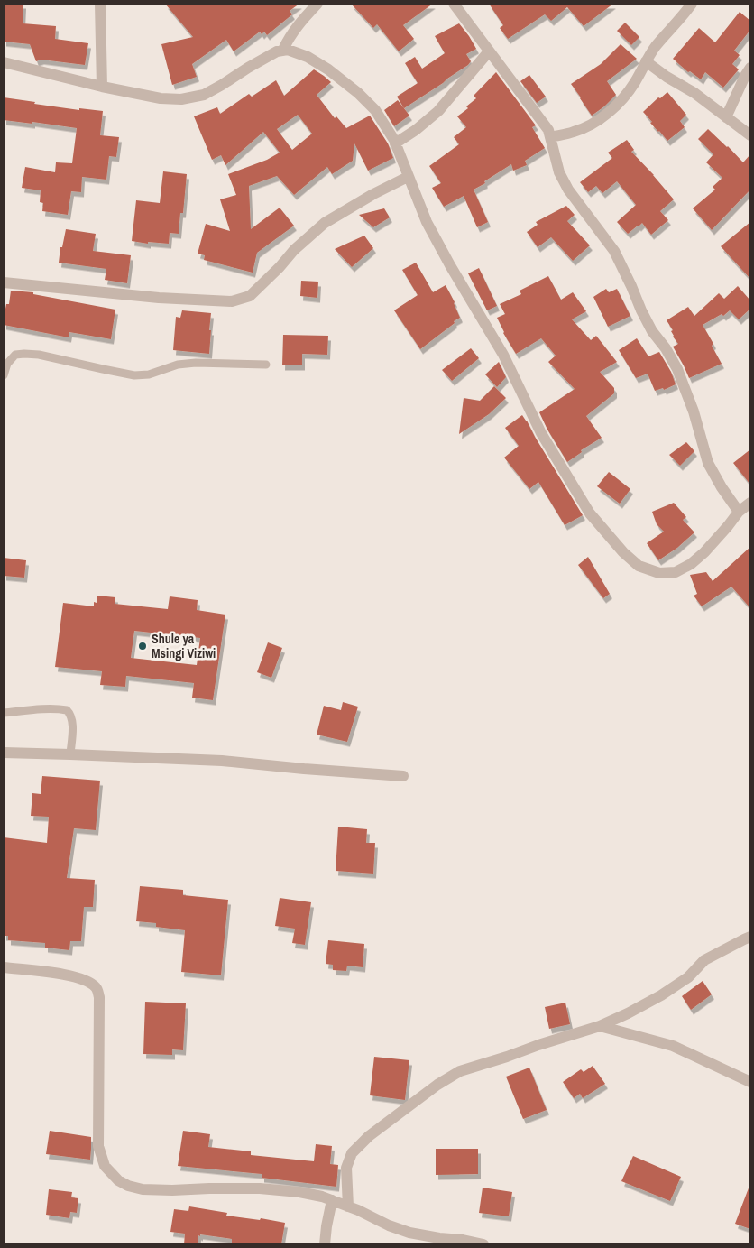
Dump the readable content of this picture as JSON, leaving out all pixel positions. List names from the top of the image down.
{
  "places": ["Shule ya Msingi Viziwi"]
}
